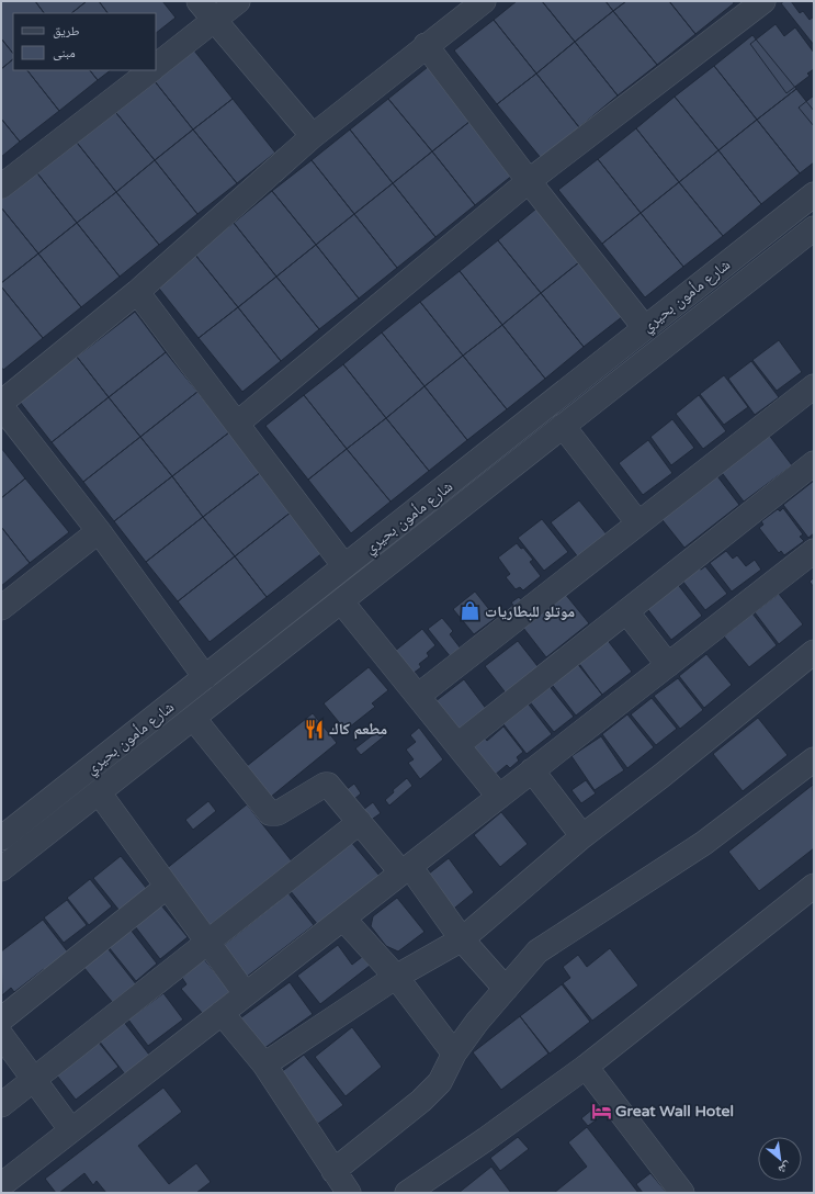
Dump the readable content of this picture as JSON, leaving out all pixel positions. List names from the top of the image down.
{
  "streets": {
    "street": ["شارع مأمون بحيري"]
  },
  "places": {
    "shop": ["موتلو للبطاريات"],
    "restaurant": ["مطعم كاك"],
    "hotel": ["Great Wall Hotel"]
  },
  "legend": ["طريق", "مبنى"],
  "north": "bottom right"
}
